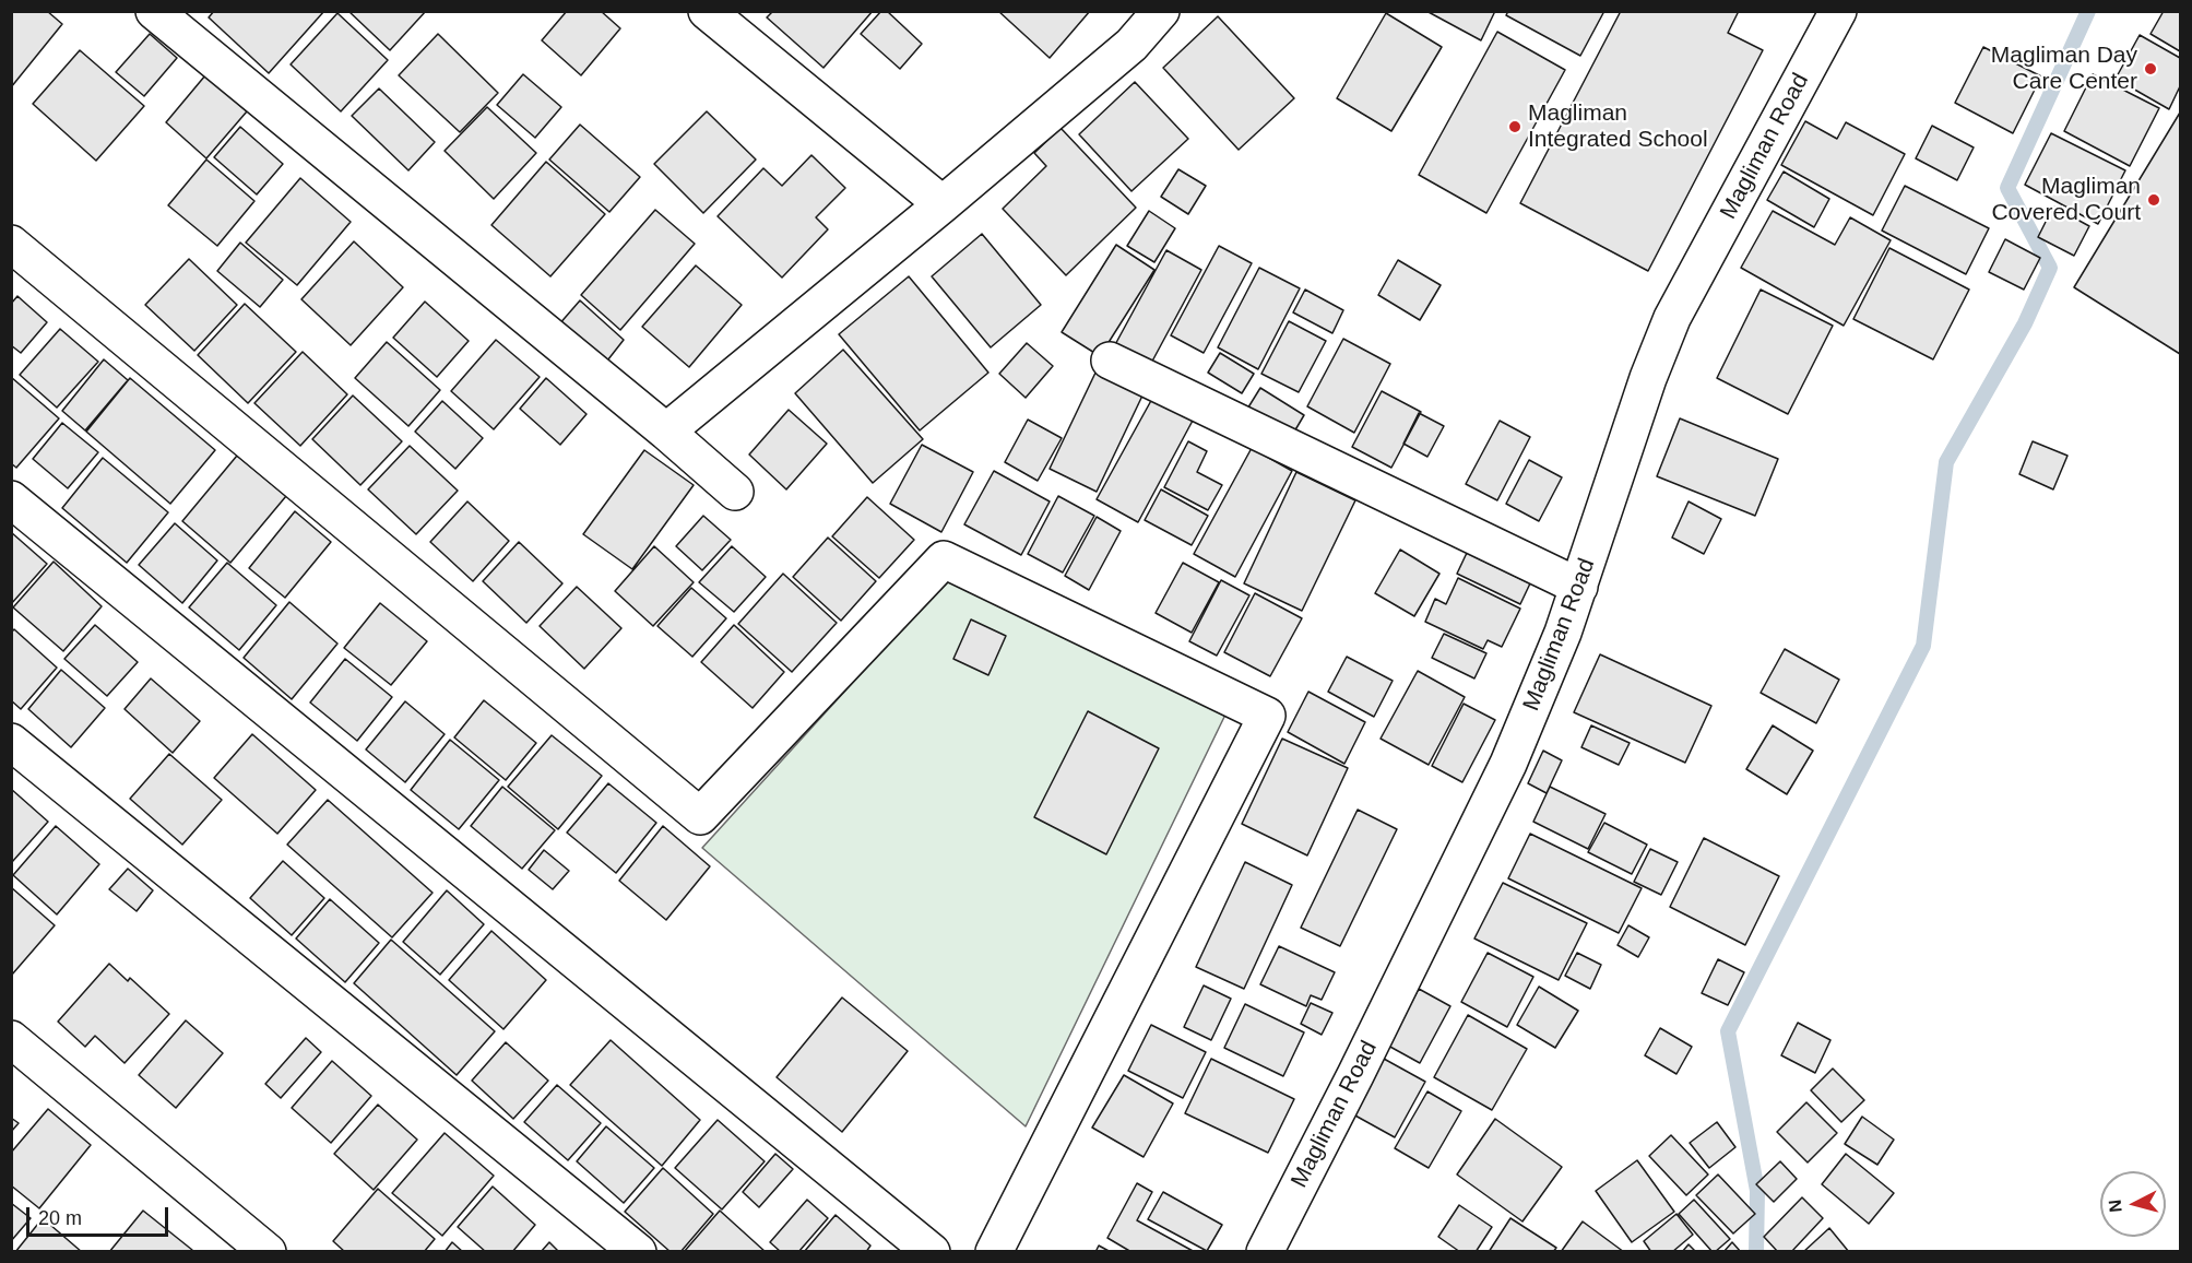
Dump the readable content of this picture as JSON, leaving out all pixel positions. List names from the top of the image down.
{
  "streets": {
    "street": ["Magliman Road"]
  },
  "places": ["Magliman Day Care Center", "Magliman Integrated School", "Magliman Covered Court"],
  "scale_bar": "20 m",
  "north": "left"
}
